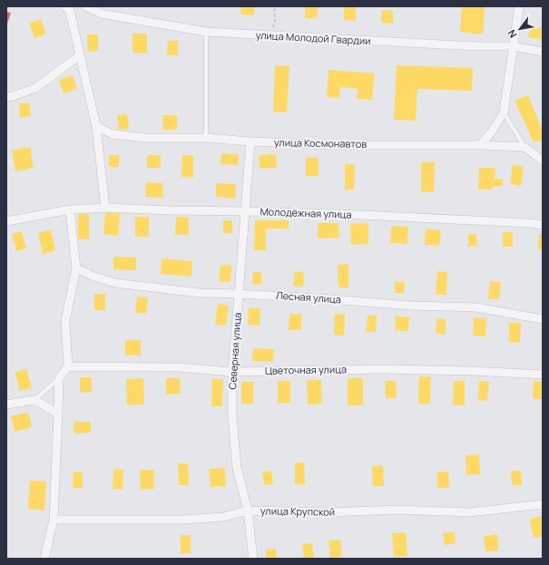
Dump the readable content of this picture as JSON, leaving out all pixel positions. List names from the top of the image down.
{
  "streets": {
    "street": [
      "улица Молодой Гвардии",
      "улица Космонавтов",
      "Молодёжная улица",
      "Лесная улица",
      "Северная улица",
      "Цветочная улица",
      "улица Крупской"
    ]
  },
  "crossings": [
    ["улица Космонавтов", "Северная улица"],
    ["Молодёжная улица", "Северная улица"],
    ["Лесная улица", "Северная улица"],
    ["Северная улица", "Цветочная улица"],
    ["Северная улица", "улица Крупской"]
  ],
  "north": "bottom left"
}
